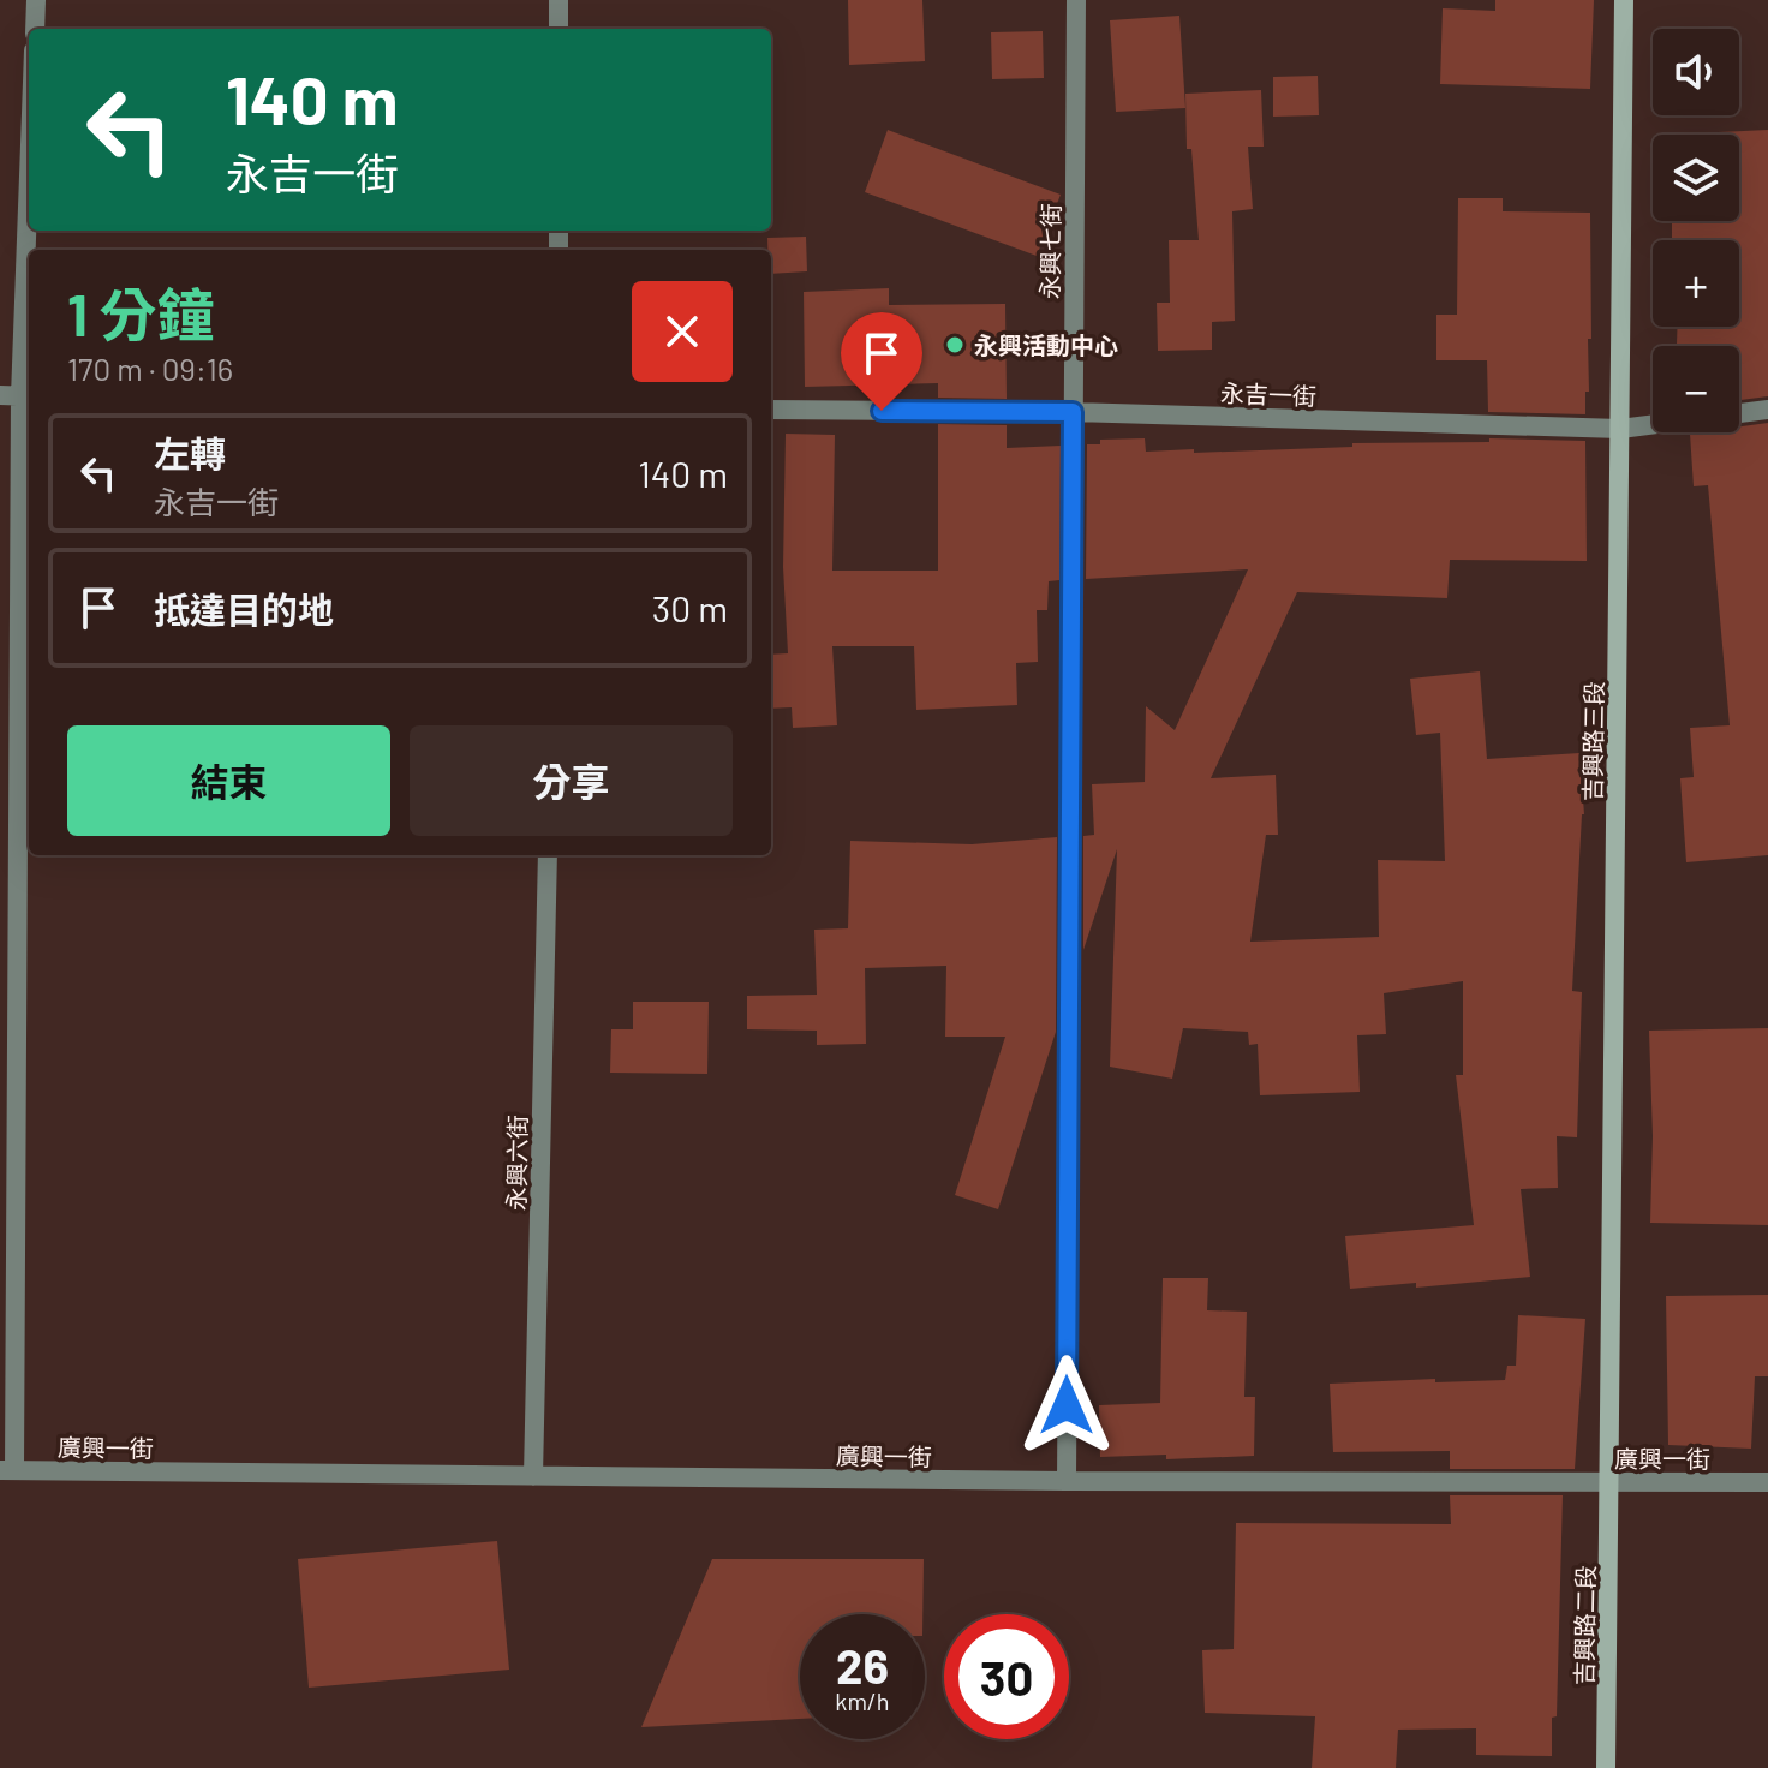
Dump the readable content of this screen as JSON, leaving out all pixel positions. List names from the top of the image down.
{
  "streets": {
    "street": [
      "永興七街",
      "永吉一街",
      "吉興路三段",
      "永興六街",
      "廣興一街",
      "吉興路二段"
    ]
  },
  "crossings": [
    ["永興七街", "永吉一街"],
    ["永興七街", "廣興一街"],
    ["永吉一街", "吉興路三段"],
    ["吉興路三段", "廣興一街"],
    ["吉興路三段", "吉興路二段"],
    ["永興六街", "廣興一街"],
    ["廣興一街", "吉興路二段"]
  ],
  "places": ["永興活動中心"],
  "page": {
    "map_buttons": ["+", "−"],
    "turn": ["140 m", "永吉一街"],
    "heading": ["1 分鐘", "170 m · 09:16"],
    "list": [
      {
        "name": "左轉",
        "note": "永吉一街",
        "value": "140 m"
      },
      {
        "name": "抵達目的地",
        "value": "30 m"
      }
    ],
    "buttons": ["結束", "分享"],
    "speed": "26 km/h",
    "limit": "30"
  }
}
